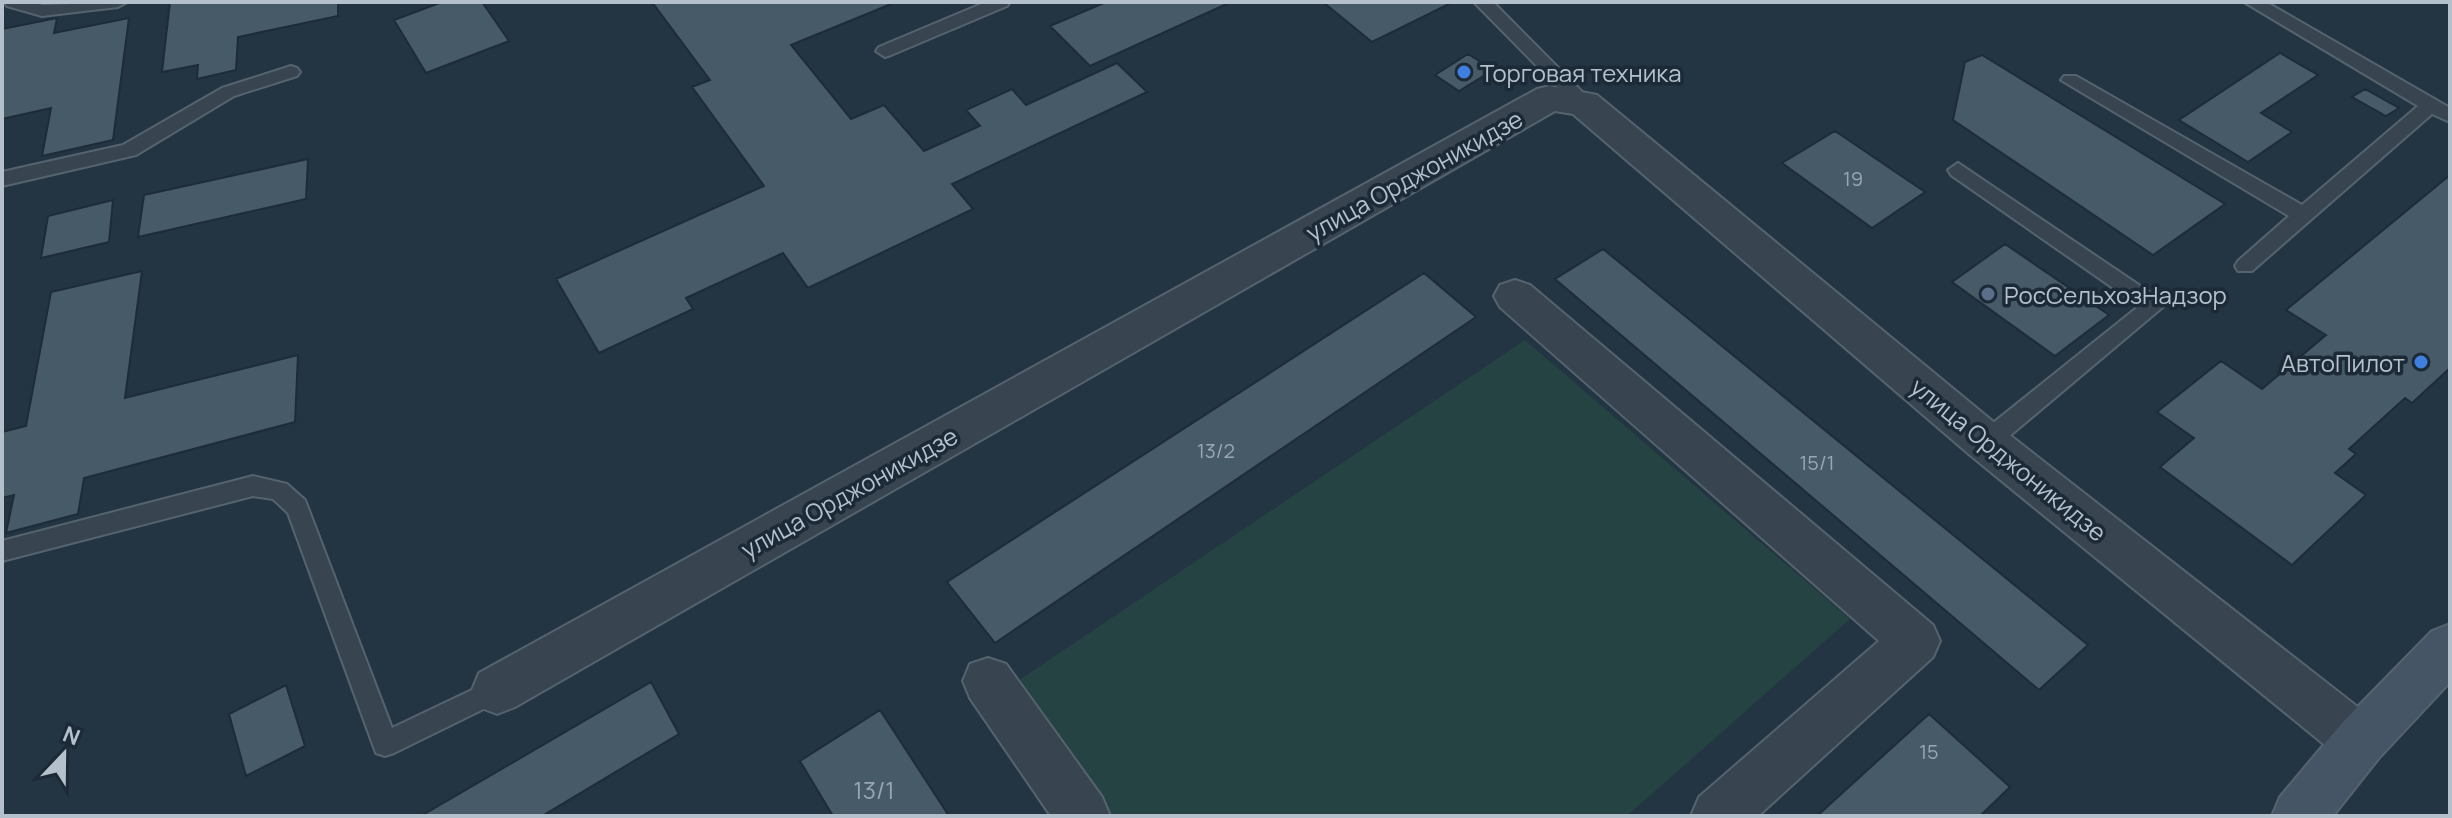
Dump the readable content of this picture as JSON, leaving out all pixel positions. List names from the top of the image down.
{
  "streets": {
    "street": ["улица Орджоникидзе"]
  },
  "places": ["Торговая техника", "РосСельхозНадзор", "АвтоПилот"],
  "house_numbers": [
    "19",
    "13/2",
    "15/1",
    "15",
    "13/1"
  ],
  "north": "top"
}
